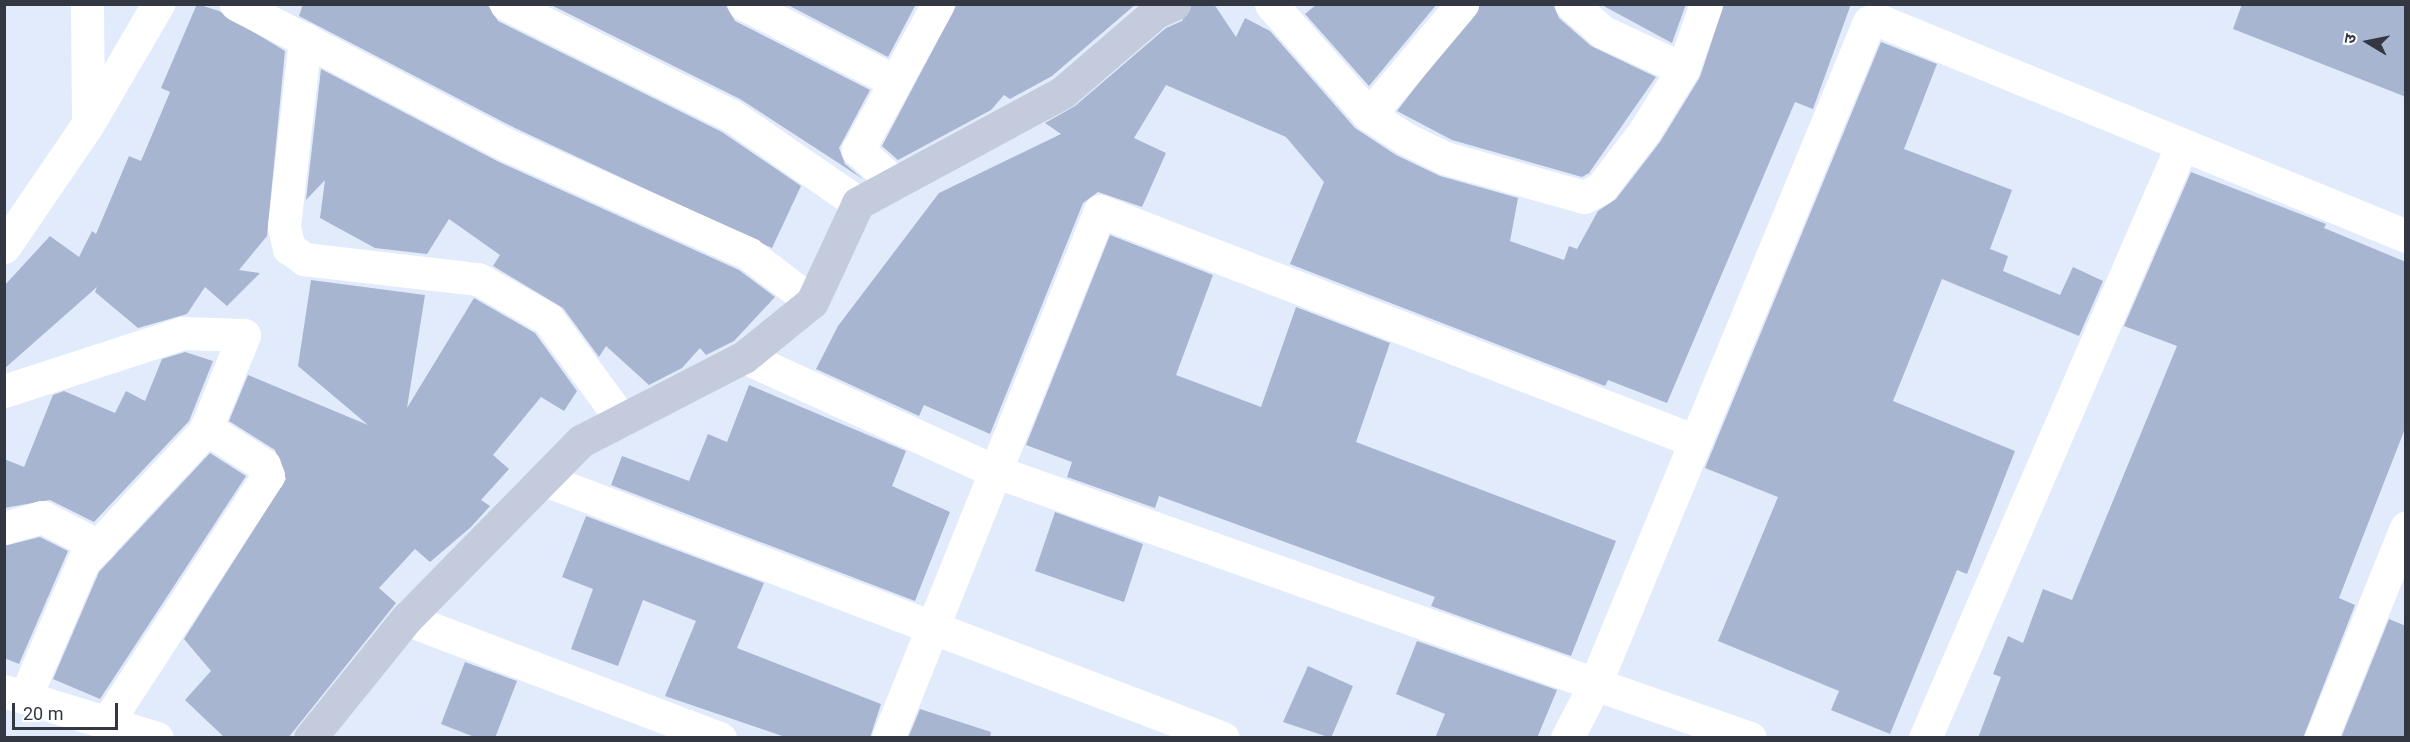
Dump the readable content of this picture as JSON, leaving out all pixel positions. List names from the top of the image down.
{
  "scale_bar": "20 m",
  "north": "left"
}
